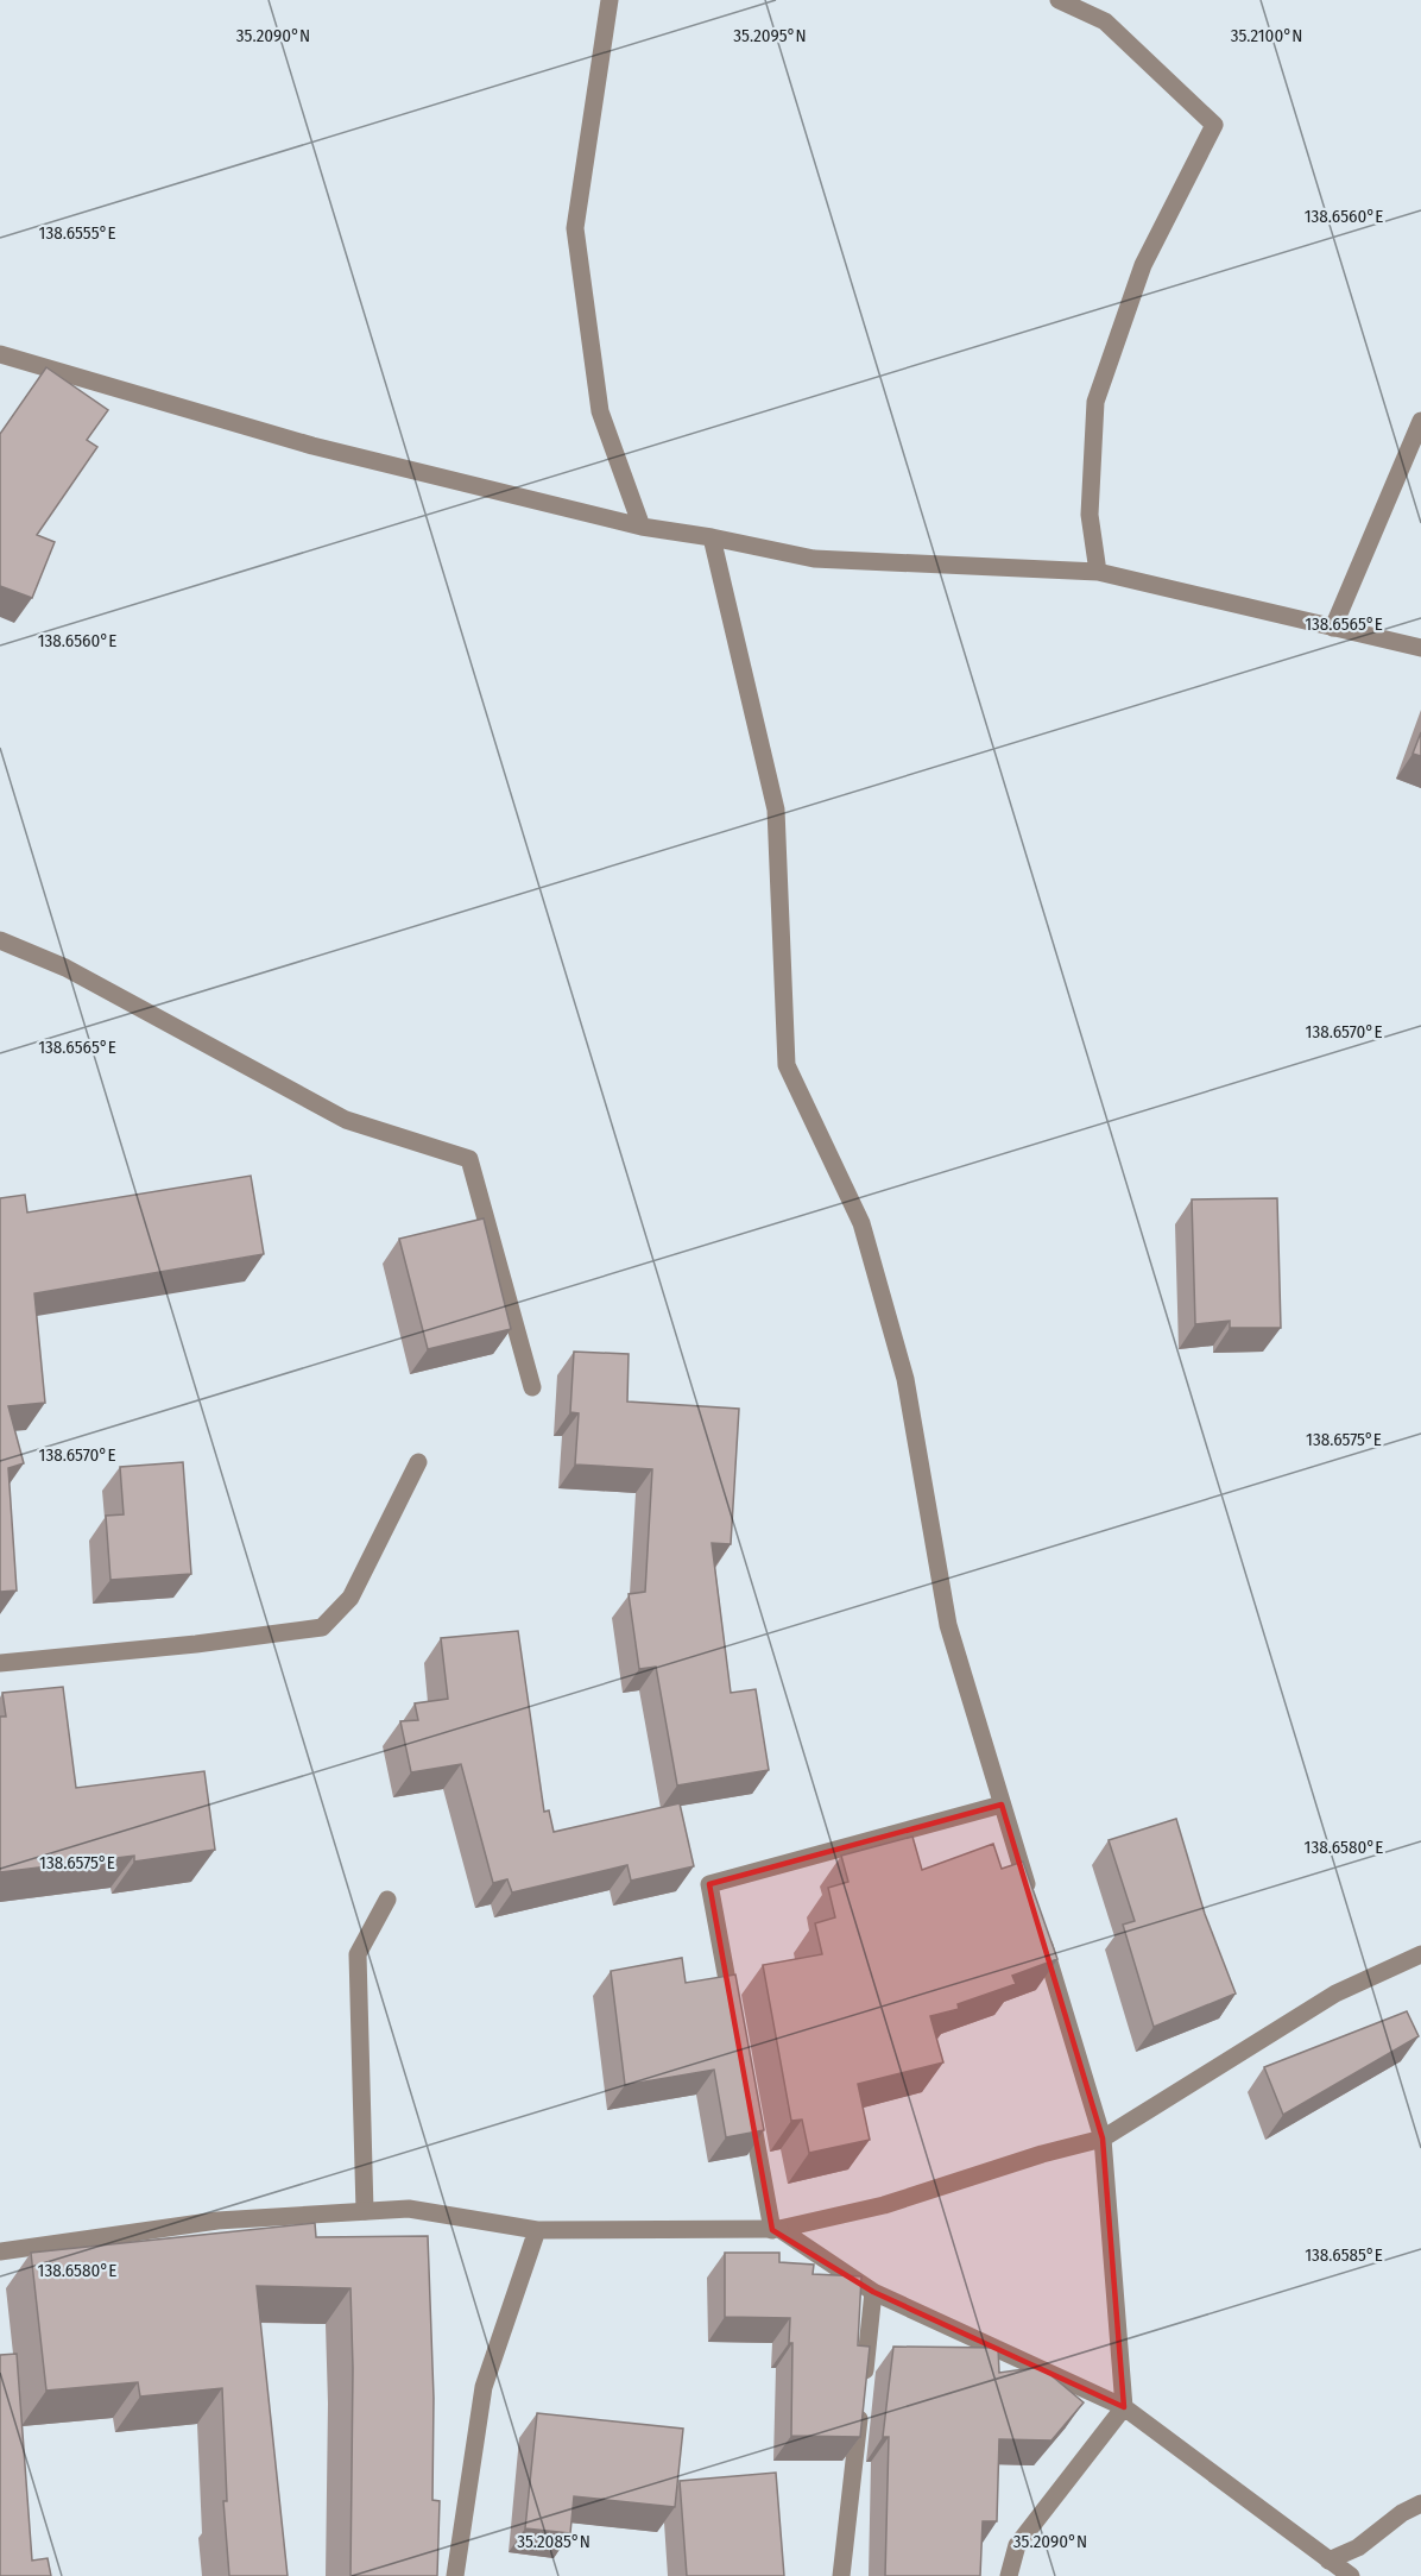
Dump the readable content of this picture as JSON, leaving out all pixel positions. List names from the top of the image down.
{
  "coordinates": [
    "35.2090°N",
    "35.2095°N",
    "35.2100°N",
    "138.6560°E",
    "138.6555°E",
    "138.6565°E",
    "138.6570°E",
    "138.6575°E",
    "138.6580°E",
    "138.6585°E",
    "35.2085°N"
  ]
}
